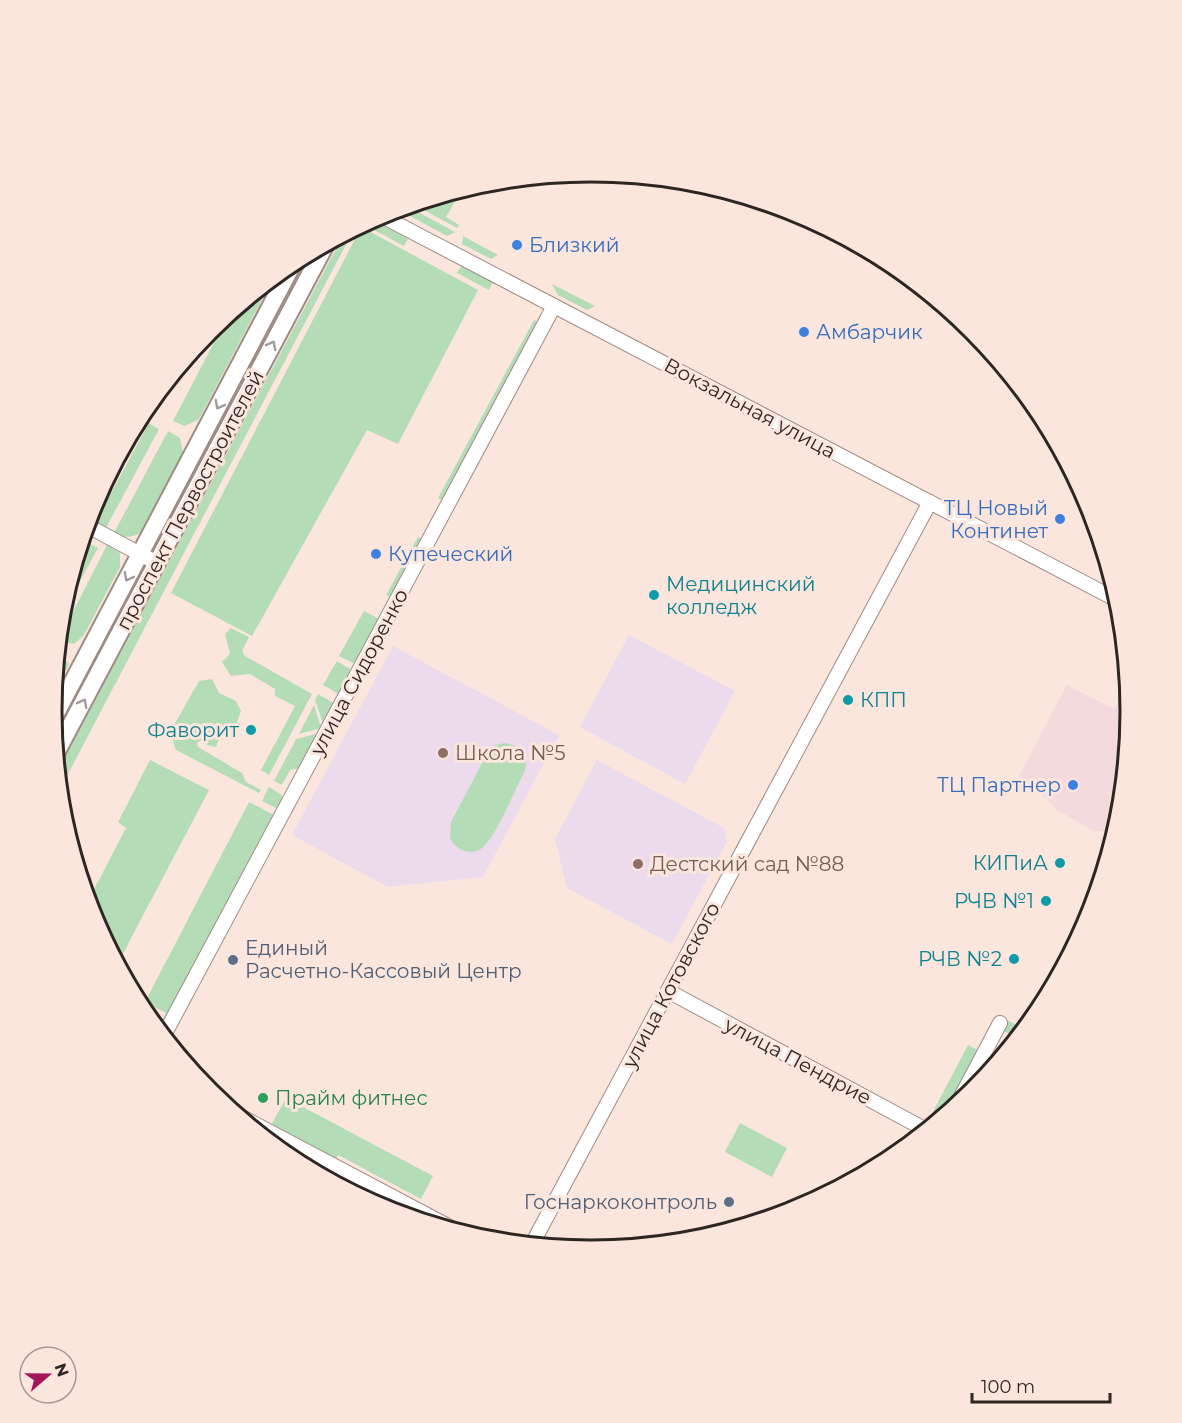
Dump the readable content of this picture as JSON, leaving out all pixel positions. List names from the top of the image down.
{
  "streets": {
    "main road": ["проспект Первостроителей"],
    "street": [
      "Вокзальная улица",
      "улица Сидоренко",
      "улица Котовского",
      "улица Пендрие"
    ]
  },
  "crossings": [
    ["Вокзальная улица", "улица Сидоренко"],
    ["Вокзальная улица", "улица Котовского"],
    ["улица Котовского", "улица Пендрие"]
  ],
  "places": [
    "Близкий",
    "Амбарчик",
    "ТЦ Новый Континет",
    "Купеческий",
    "Медицинский колледж",
    "КПП",
    "Фаворит",
    "Школа №5",
    "ТЦ Партнер",
    "КИПиА",
    "Дестский сад №88",
    "РЧВ №1",
    "РЧВ №2",
    "Единый Расчетно-Кассовый Центр",
    "Прайм фитнес",
    "Госнаркоконтроль"
  ],
  "scale_bar": "100 m",
  "north": "right"
}
